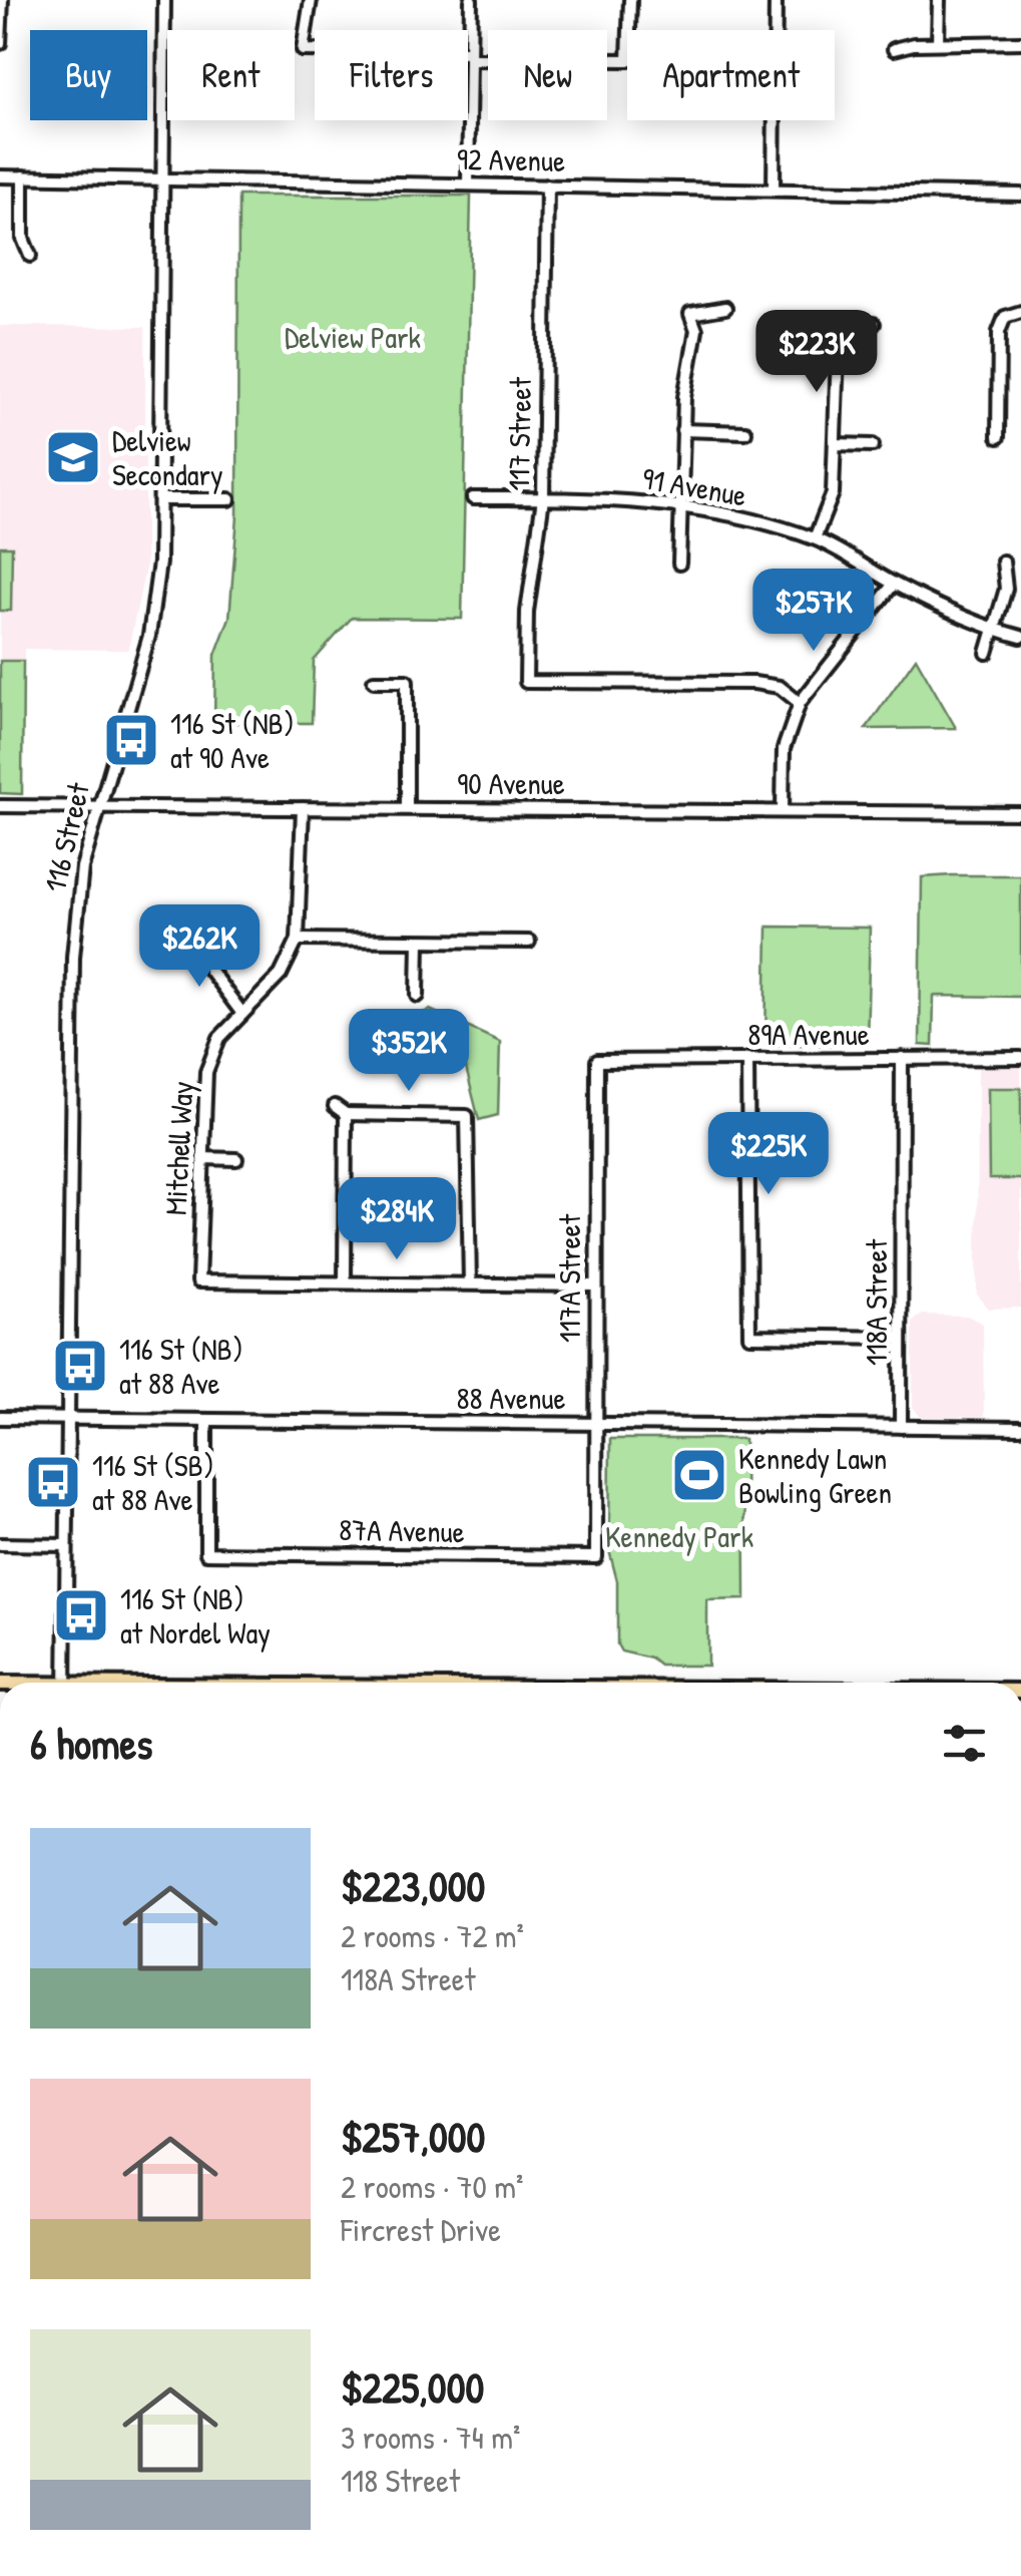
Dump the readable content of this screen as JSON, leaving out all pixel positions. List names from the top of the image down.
{
  "streets": {
    "street": [
      "92 Avenue",
      "117 Street",
      "91 Avenue",
      "90 Avenue",
      "116 Street",
      "89A Avenue",
      "Mitchell Way",
      "117A Street",
      "118A Street",
      "88 Avenue",
      "87A Avenue"
    ]
  },
  "crossings": [
    ["92 Avenue", "117 Street"],
    ["92 Avenue", "116 Street"],
    ["117 Street", "91 Avenue"],
    ["90 Avenue", "116 Street"],
    ["90 Avenue", "Mitchell Way"],
    ["116 Street", "88 Avenue"],
    ["89A Avenue", "117A Street"],
    ["89A Avenue", "118A Street"],
    ["117A Street", "88 Avenue"],
    ["117A Street", "87A Avenue"],
    ["118A Street", "88 Avenue"],
    ["88 Avenue", "87A Avenue"]
  ],
  "parks": ["Delview Park", "Kennedy Park"],
  "places": {
    "school or university": ["Delview Secondary"],
    "bus stop": [
      "116 St (NB) at 90 Ave",
      "116 St (NB) at 88 Ave",
      "116 St (SB) at 88 Ave",
      "116 St (NB) at Nordel Way"
    ],
    "sports": ["Kennedy Lawn Bowling Green"]
  },
  "page": {
    "chip": [
      "Buy",
      "Rent",
      "Filters",
      "New",
      "Apartment"
    ],
    "price": [
      "$223K",
      "$257K",
      "$262K",
      "$352K",
      "$225K",
      "$284K"
    ],
    "heading": "6 homes",
    "list": [
      {
        "name": "$223,000",
        "note": "2 rooms · 72 m² · 118A Street"
      },
      {
        "name": "$257,000",
        "note": "2 rooms · 70 m² · Fircrest Drive"
      },
      {
        "name": "$225,000",
        "note": "3 rooms · 74 m² · 118 Street"
      }
    ]
  }
}
